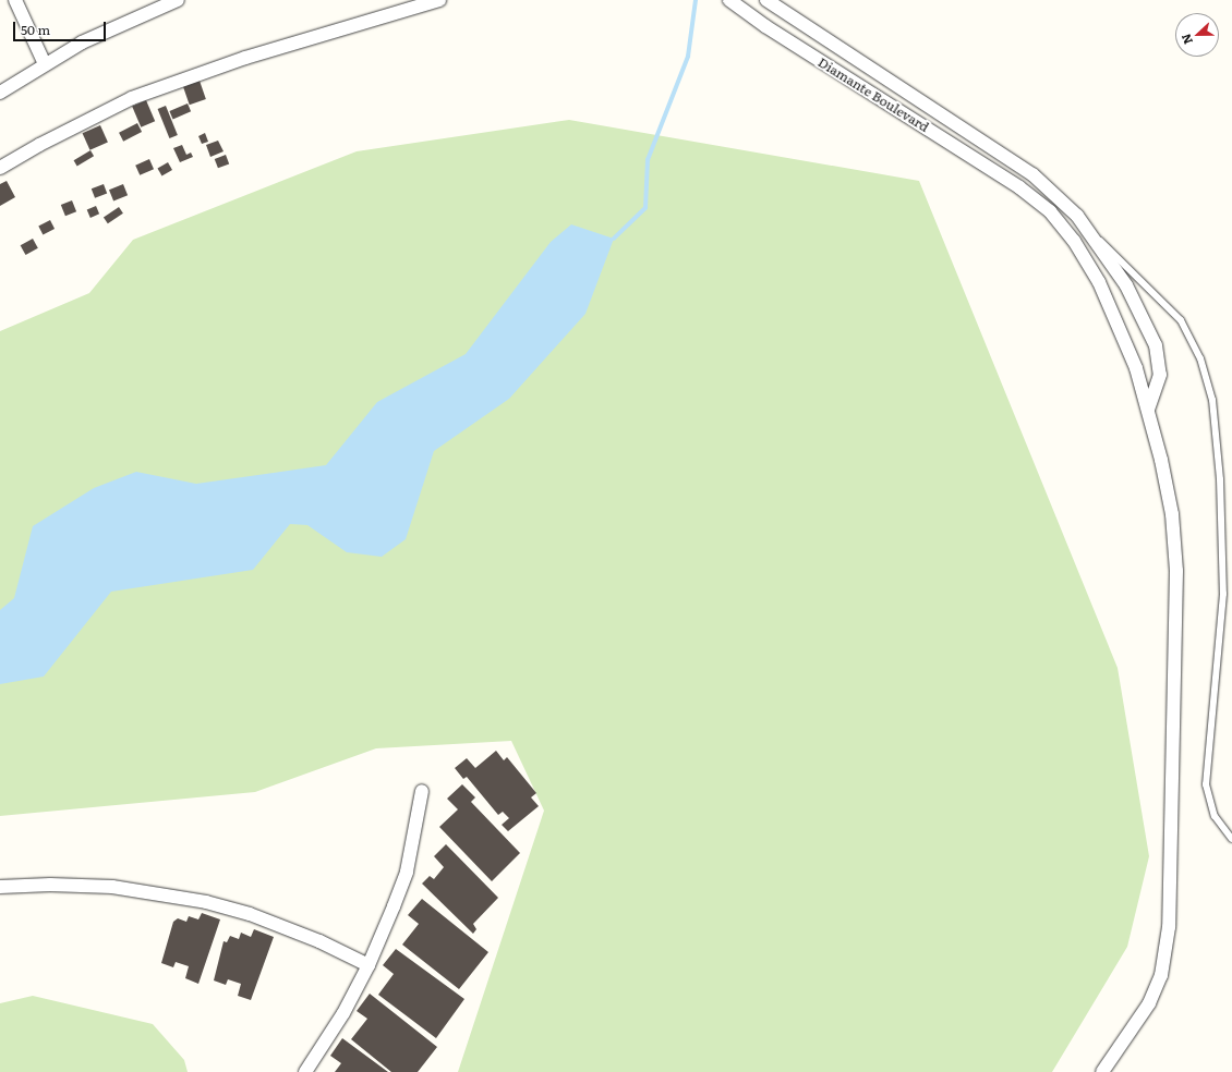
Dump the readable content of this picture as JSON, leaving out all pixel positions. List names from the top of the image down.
{
  "streets": {
    "street": ["Diamante Boulevard"]
  },
  "scale_bar": "50 m",
  "north": "left"
}
